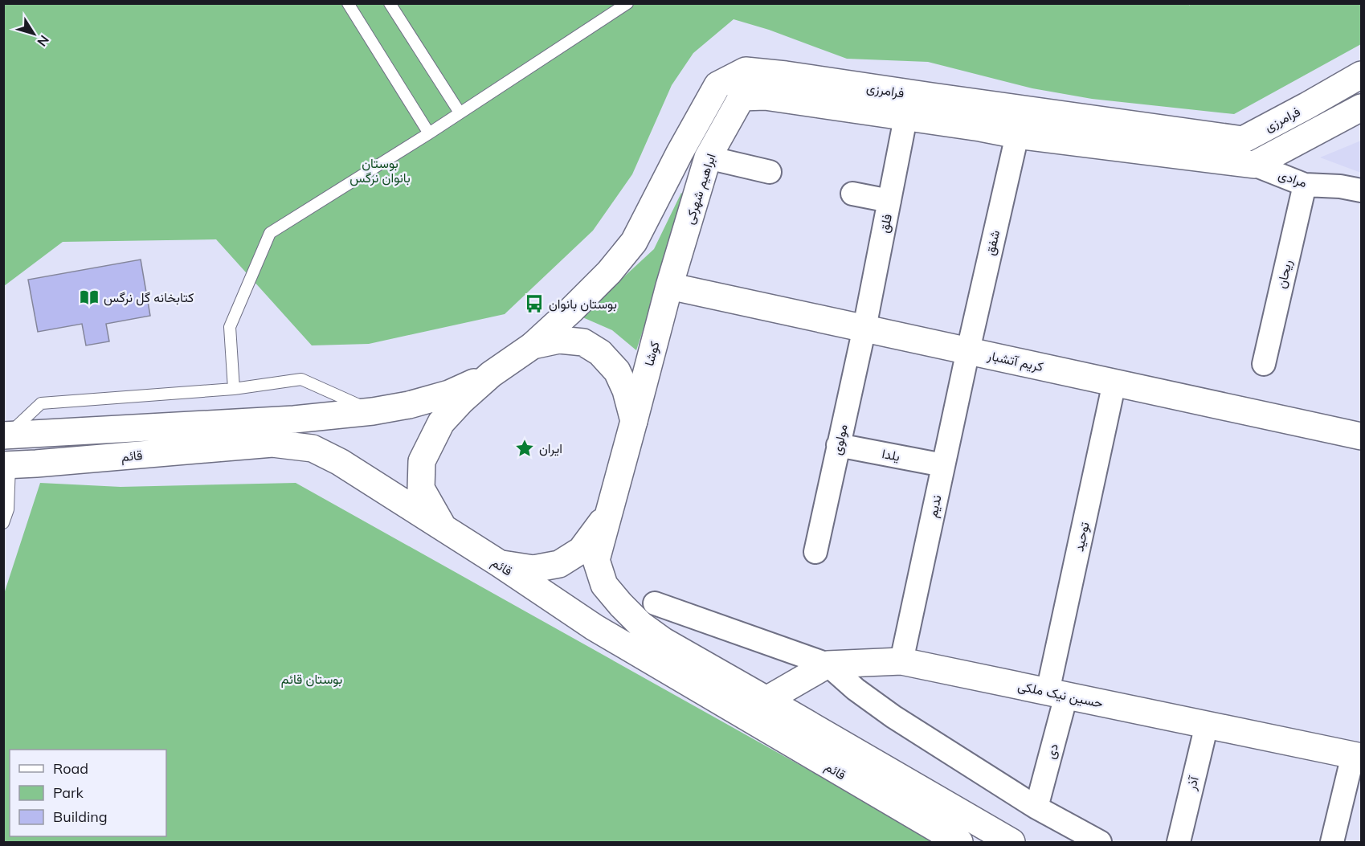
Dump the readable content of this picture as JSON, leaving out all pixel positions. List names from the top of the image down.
{
  "streets": {
    "street": [
      "فرامرزی",
      "مرادی",
      "ابراهیم شهرکی",
      "فلق",
      "شفق",
      "ریحان",
      "کوشا",
      "کریم آتشبار",
      "مولوی",
      "یلدا",
      "قائم",
      "ندیم",
      "توحید",
      "حسین نیک ملکی",
      "دی",
      "آذر"
    ]
  },
  "crossings": [
    ["فرامرزی", "مرادی"],
    ["فرامرزی", "ابراهیم شهرکی"],
    ["فرامرزی", "فلق"],
    ["فرامرزی", "شفق"],
    ["مرادی", "ریحان"],
    ["ابراهیم شهرکی", "کوشا"],
    ["ابراهیم شهرکی", "کریم آتشبار"],
    ["فلق", "کریم آتشبار"],
    ["فلق", "مولوی"],
    ["شفق", "کریم آتشبار"],
    ["شفق", "ندیم"],
    ["کوشا", "کریم آتشبار"],
    ["کوشا", "قائم"],
    ["کریم آتشبار", "مولوی"],
    ["کریم آتشبار", "ندیم"],
    ["کریم آتشبار", "توحید"],
    ["مولوی", "یلدا"],
    ["یلدا", "ندیم"],
    ["قائم", "حسین نیک ملکی"],
    ["ندیم", "حسین نیک ملکی"],
    ["توحید", "حسین نیک ملکی"],
    ["توحید", "دی"],
    ["حسین نیک ملکی", "دی"],
    ["حسین نیک ملکی", "آذر"]
  ],
  "parks": ["بوستان بانوان نرگس", "بوستان قائم"],
  "places": {
    "library": ["کتابخانه گل نرگس"],
    "bus stop": ["بوستان بانوان"],
    "place": ["ایران"]
  },
  "legend": ["Road", "Park", "Building"],
  "north": "bottom right"
}
